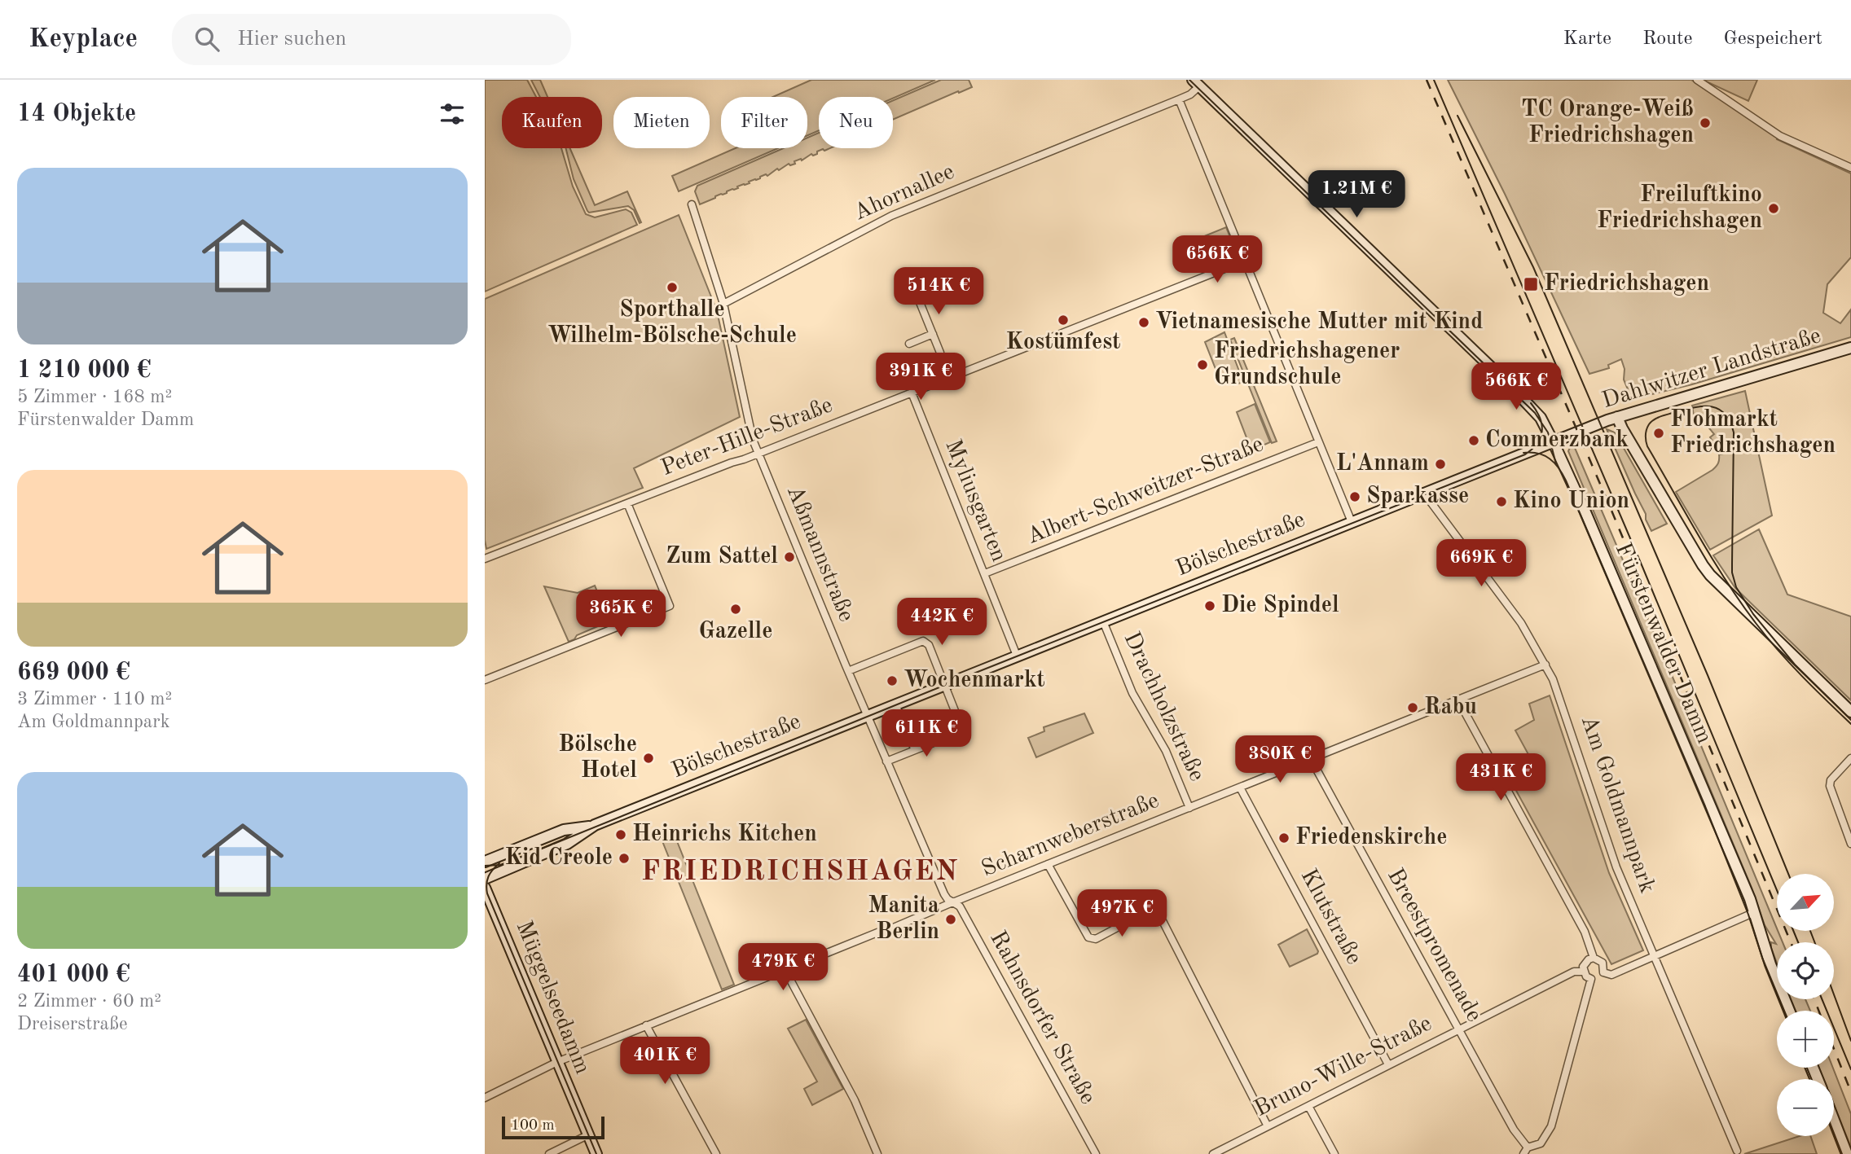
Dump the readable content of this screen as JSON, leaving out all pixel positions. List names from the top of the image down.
{
  "streets": {
    "main road": [
      "Dahlwitzer Landstraße",
      "Bölschestraße",
      "Fürstenwalder Damm",
      "Müggelseedamm"
    ],
    "street": [
      "Ahornallee",
      "Peter-Hille-Straße",
      "Albert-Schweitzer-Straße",
      "Myliusgarten",
      "Aßmannstraße",
      "Drachholzstraße",
      "Am Goldmannpark",
      "Scharnweberstraße",
      "Klutstraße",
      "Breestpromenade",
      "Rahnsdorfer Straße",
      "Bruno-Wille-Straße"
    ]
  },
  "crossings": [
    ["Ahornallee", "Aßmannstraße"],
    ["Ahornallee", "Fürstenwalder Damm"],
    ["Dahlwitzer Landstraße", "Bölschestraße"],
    ["Dahlwitzer Landstraße", "Fürstenwalder Damm"],
    ["Peter-Hille-Straße", "Myliusgarten"],
    ["Peter-Hille-Straße", "Aßmannstraße"],
    ["Albert-Schweitzer-Straße", "Myliusgarten"],
    ["Myliusgarten", "Bölschestraße"],
    ["Bölschestraße", "Aßmannstraße"],
    ["Bölschestraße", "Fürstenwalder Damm"],
    ["Bölschestraße", "Drachholzstraße"],
    ["Bölschestraße", "Am Goldmannpark"],
    ["Aßmannstraße", "Scharnweberstraße"],
    ["Aßmannstraße", "Rahnsdorfer Straße"],
    ["Drachholzstraße", "Scharnweberstraße"],
    ["Am Goldmannpark", "Scharnweberstraße"],
    ["Scharnweberstraße", "Klutstraße"],
    ["Scharnweberstraße", "Breestpromenade"],
    ["Scharnweberstraße", "Müggelseedamm"],
    ["Scharnweberstraße", "Rahnsdorfer Straße"],
    ["Klutstraße", "Bruno-Wille-Straße"],
    ["Breestpromenade", "Bruno-Wille-Straße"]
  ],
  "districts": ["FRIEDRICHSHAGEN"],
  "places": {
    "other": [
      "TC Orange-Weiß Friedrichshagen",
      "Freiluftkino Friedrichshagen",
      "Sporthalle Wilhelm-Bölsche-Schule",
      "Kostümfest",
      "Vietnamesische Mutter mit Kind",
      "Friedrichshagener Grundschule",
      "Flohmarkt Friedrichshagen",
      "Commerzbank",
      "L'Annam",
      "Sparkasse",
      "Kino Union",
      "Zum Sattel",
      "Die Spindel",
      "Gazelle",
      "Wochenmarkt",
      "Rabu",
      "Bölsche Hotel",
      "Heinrichs Kitchen",
      "Friedenskirche",
      "Kid Creole",
      "Manita Berlin"
    ],
    "transit": ["Friedrichshagen"]
  },
  "scale_bar": "100 m",
  "north": "top right",
  "page": {
    "header": "Keyplace",
    "search": "Hier suchen",
    "nav": ["Karte", "Route", "Gespeichert"],
    "heading": "14 Objekte",
    "chip": [
      "Kaufen",
      "Mieten",
      "Filter",
      "Neu"
    ],
    "list": [
      {
        "name": "1 210 000 €",
        "note": "5 Zimmer · 168 m² · Fürstenwalder Damm"
      },
      {
        "name": "669 000 €",
        "note": "3 Zimmer · 110 m² · Am Goldmannpark"
      },
      {
        "name": "401 000 €",
        "note": "2 Zimmer · 60 m² · Dreiserstraße"
      }
    ],
    "price": [
      "1.21M €",
      "656K €",
      "514K €",
      "391K €",
      "566K €",
      "669K €",
      "365K €",
      "442K €",
      "611K €",
      "380K €",
      "431K €",
      "497K €",
      "479K €",
      "401K €"
    ],
    "map_buttons": ["+", "−"],
    "scale": "100 m"
  }
}
